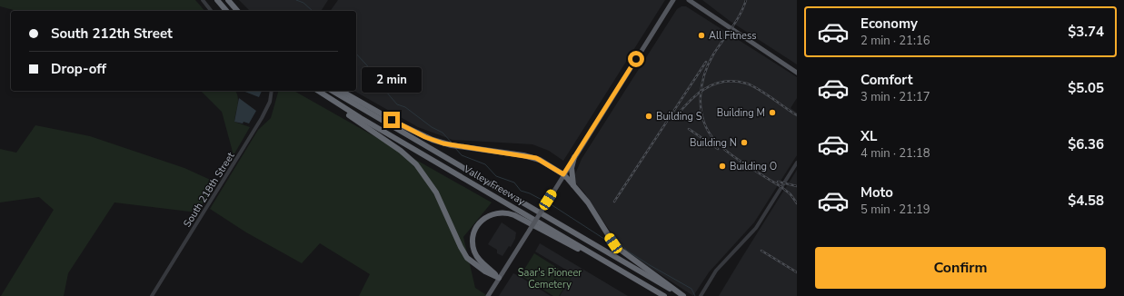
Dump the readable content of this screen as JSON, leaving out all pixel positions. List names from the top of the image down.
{
  "streets": {
    "highway": ["Valley Freeway"],
    "street": ["South 218th Street"]
  },
  "parks": ["Saar's Pioneer Cemetery"],
  "places": [
    "All Fitness",
    "Building M",
    "Building S",
    "Building N",
    "Building O"
  ],
  "page": {
    "list": [
      {
        "name": "Economy",
        "note": "2 min · 21:16",
        "value": "$3.74"
      },
      {
        "name": "Comfort",
        "note": "3 min · 21:17",
        "value": "$5.05"
      },
      {
        "name": "XL",
        "note": "4 min · 21:18",
        "value": "$6.36"
      },
      {
        "name": "Moto",
        "note": "5 min · 21:19",
        "value": "$4.58"
      }
    ],
    "banner": ["South 212th Street", "Drop-off"],
    "bubble": "2 min",
    "buttons": "Confirm"
  }
}
